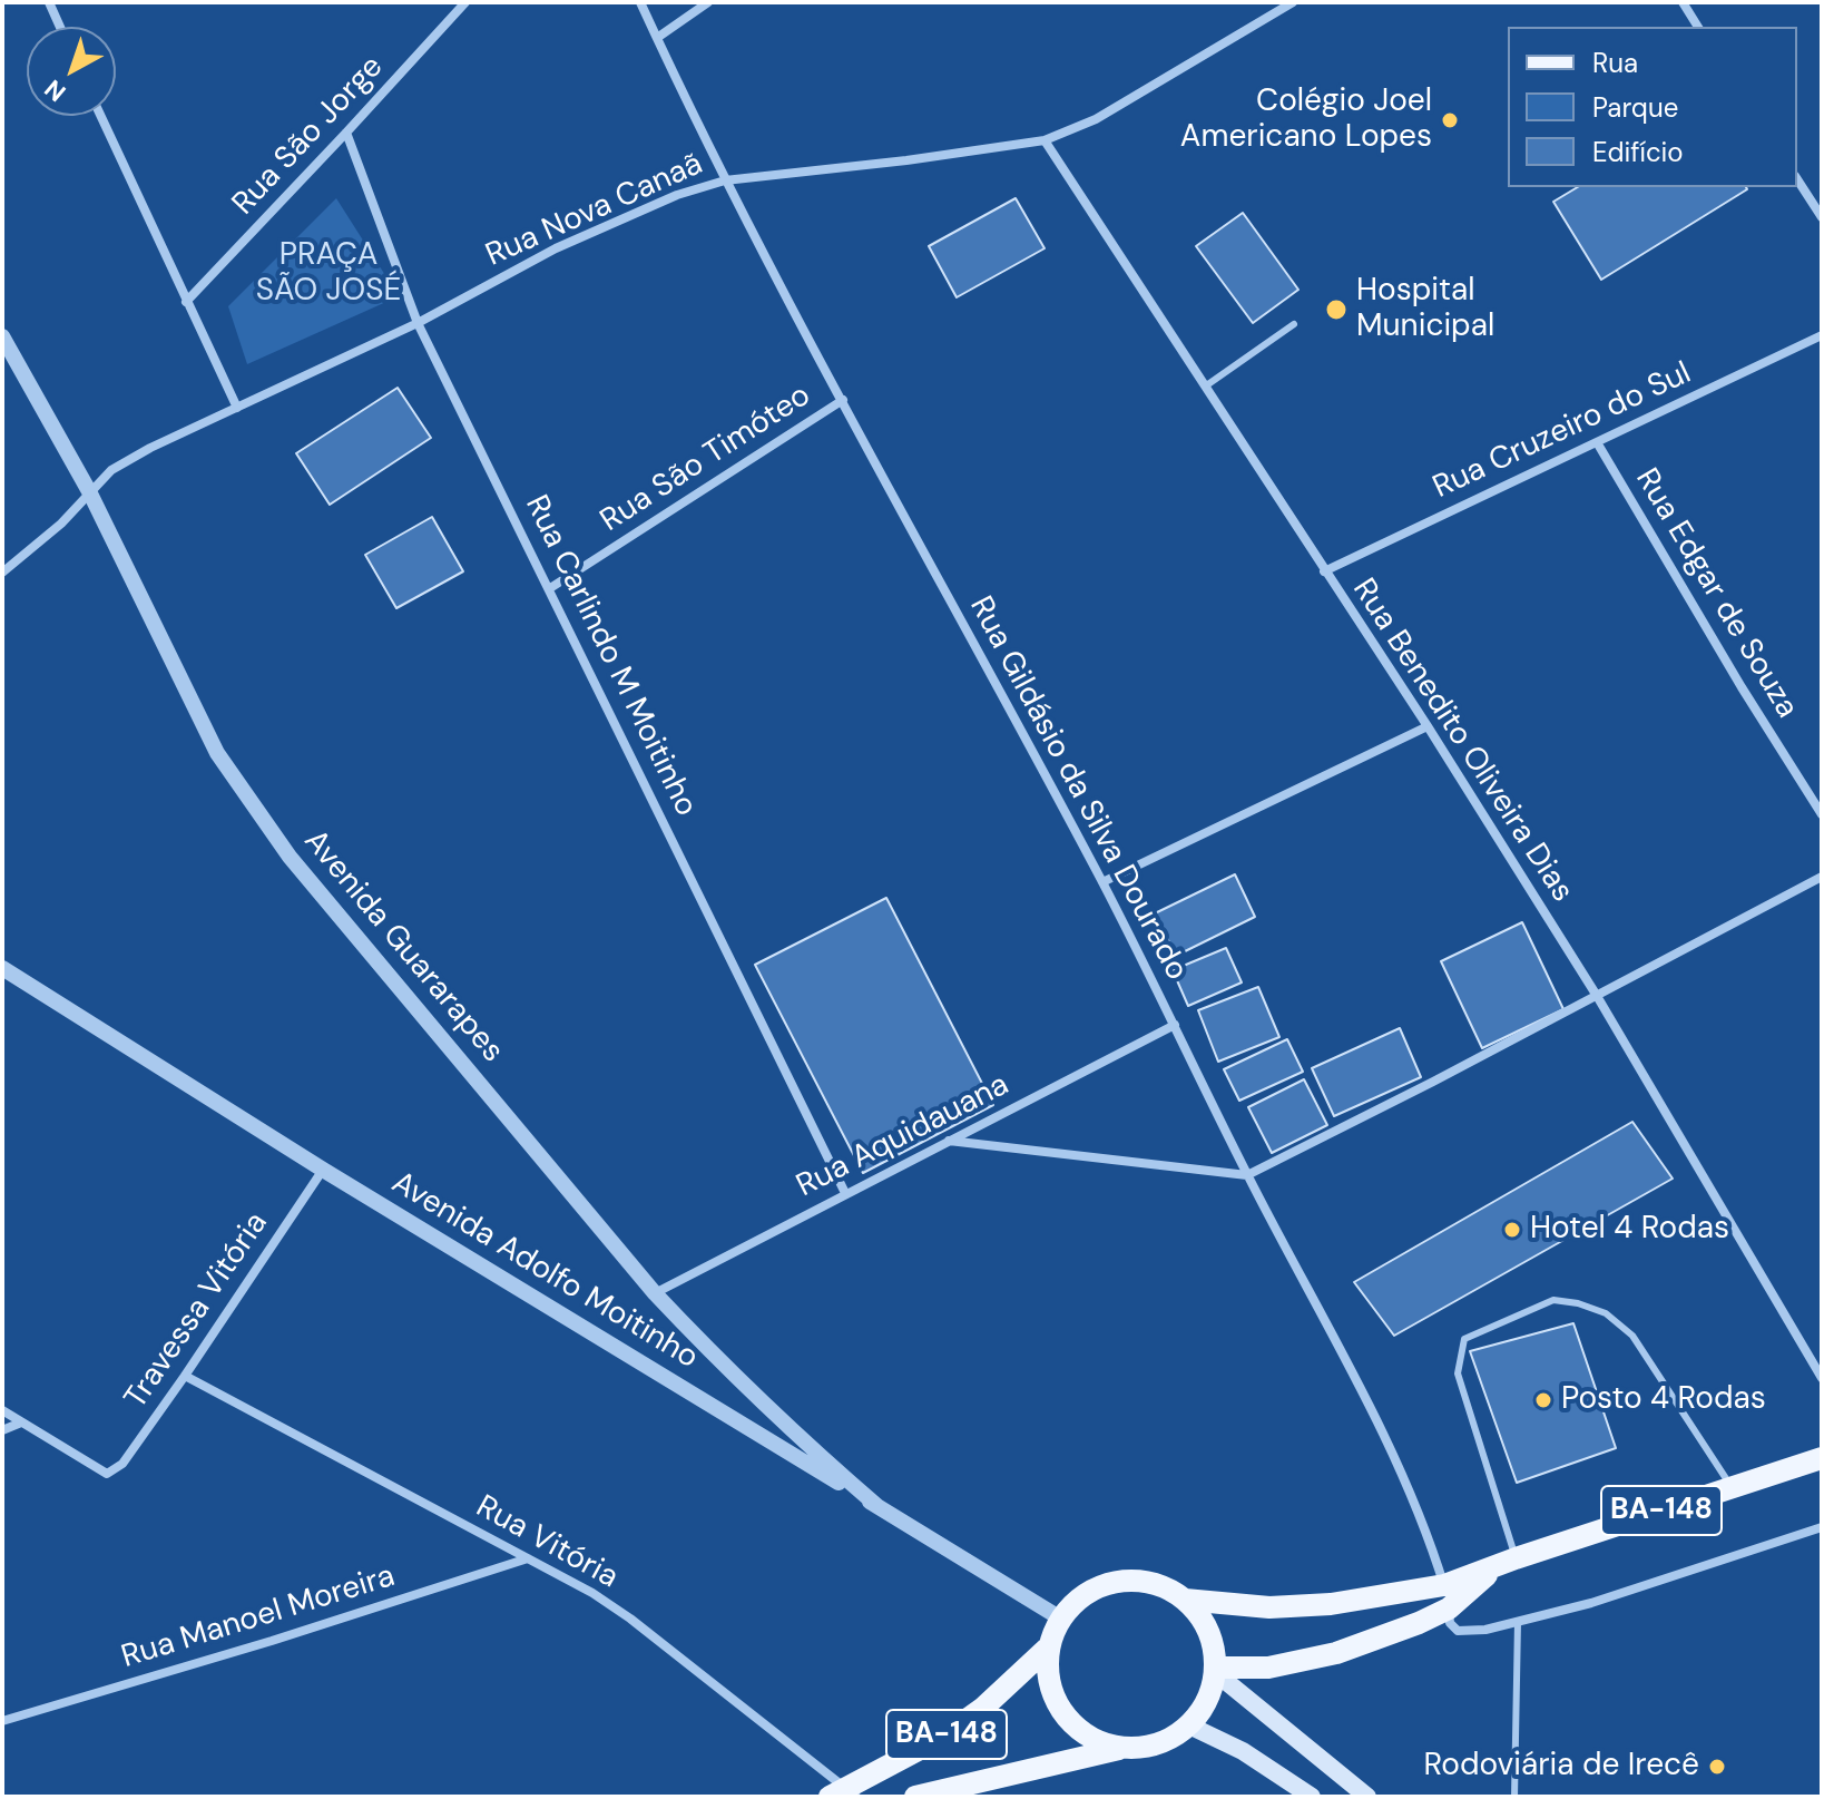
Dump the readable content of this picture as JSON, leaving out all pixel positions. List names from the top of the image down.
{
  "streets": {
    "main road": ["BA-148"],
    "street": [
      "Rua São Jorge",
      "Rua Nova Canaã",
      "Rua Cruzeiro do Sul",
      "Rua São Timóteo",
      "Rua Edgar de Souza",
      "Rua Carlindo M Moitinho",
      "Rua Benedito Oliveira Dias",
      "Rua Gildásio da Silva Dourado",
      "Avenida Guararapes",
      "Rua Aquidauana",
      "Avenida Adolfo Moitinho",
      "Travessa Vitória",
      "Rua Vitória",
      "Rua Manoel Moreira"
    ]
  },
  "crossings": [
    ["Rua São Jorge", "Rua Carlindo M Moitinho"],
    ["Rua Nova Canaã", "Rua Carlindo M Moitinho"],
    ["Rua Nova Canaã", "Rua Benedito Oliveira Dias"],
    ["Rua Nova Canaã", "Rua Gildásio da Silva Dourado"],
    ["Rua Nova Canaã", "Avenida Guararapes"],
    ["Rua Cruzeiro do Sul", "Rua Edgar de Souza"],
    ["Rua Cruzeiro do Sul", "Rua Benedito Oliveira Dias"],
    ["Rua São Timóteo", "Rua Carlindo M Moitinho"],
    ["Rua São Timóteo", "Rua Gildásio da Silva Dourado"],
    ["Rua Carlindo M Moitinho", "Rua Aquidauana"],
    ["Rua Gildásio da Silva Dourado", "Rua Aquidauana"],
    ["Rua Gildásio da Silva Dourado", "BA-148"],
    ["Avenida Guararapes", "Rua Aquidauana"],
    ["Avenida Guararapes", "Avenida Adolfo Moitinho"],
    ["Avenida Adolfo Moitinho", "Travessa Vitória"],
    ["Avenida Adolfo Moitinho", "BA-148"],
    ["Travessa Vitória", "Rua Vitória"],
    ["BA-148", "Rua Vitória"],
    ["Rua Vitória", "Rua Manoel Moreira"]
  ],
  "parks": ["PRAÇA SÃO JOSÉ"],
  "places": [
    "Colégio Joel Americano Lopes",
    "Hospital Municipal",
    "Hotel 4 Rodas",
    "Posto 4 Rodas",
    "Rodoviária de Irecê"
  ],
  "legend": ["Rua", "Parque", "Edifício"],
  "north": "bottom left"
}
